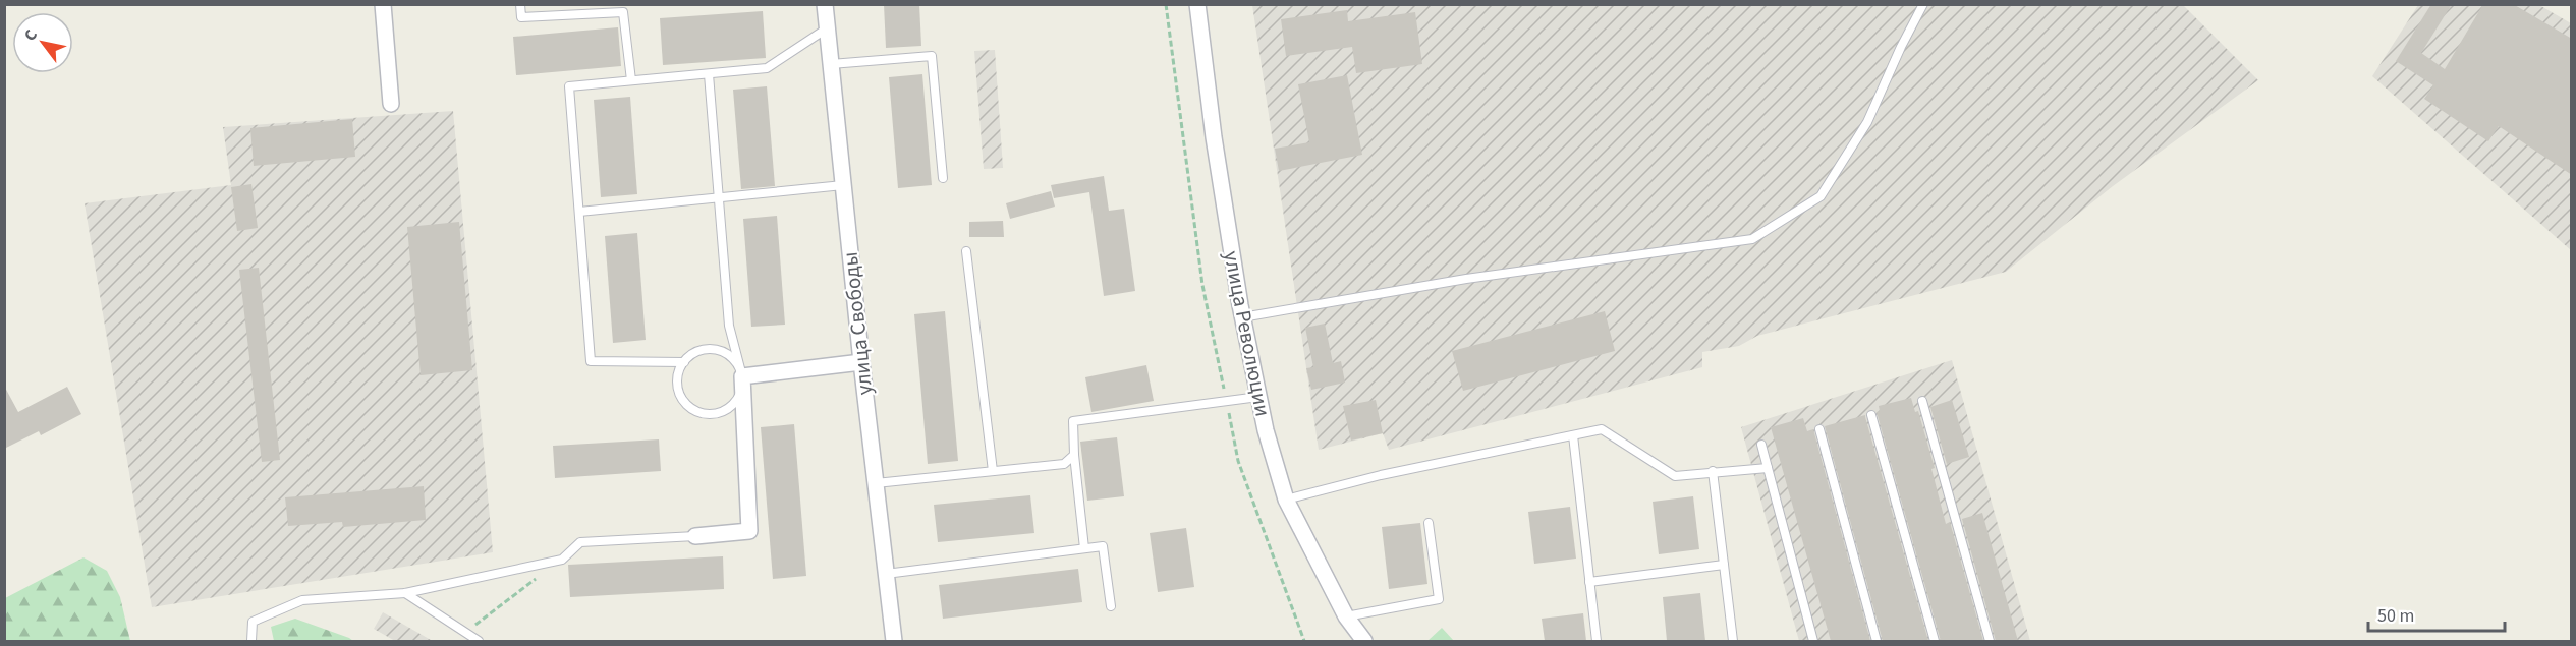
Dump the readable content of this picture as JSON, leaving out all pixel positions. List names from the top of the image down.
{
  "streets": {
    "street": ["улица Свободы", "улица Революции"]
  },
  "scale_bar": "50 m",
  "north": "top left"
}
